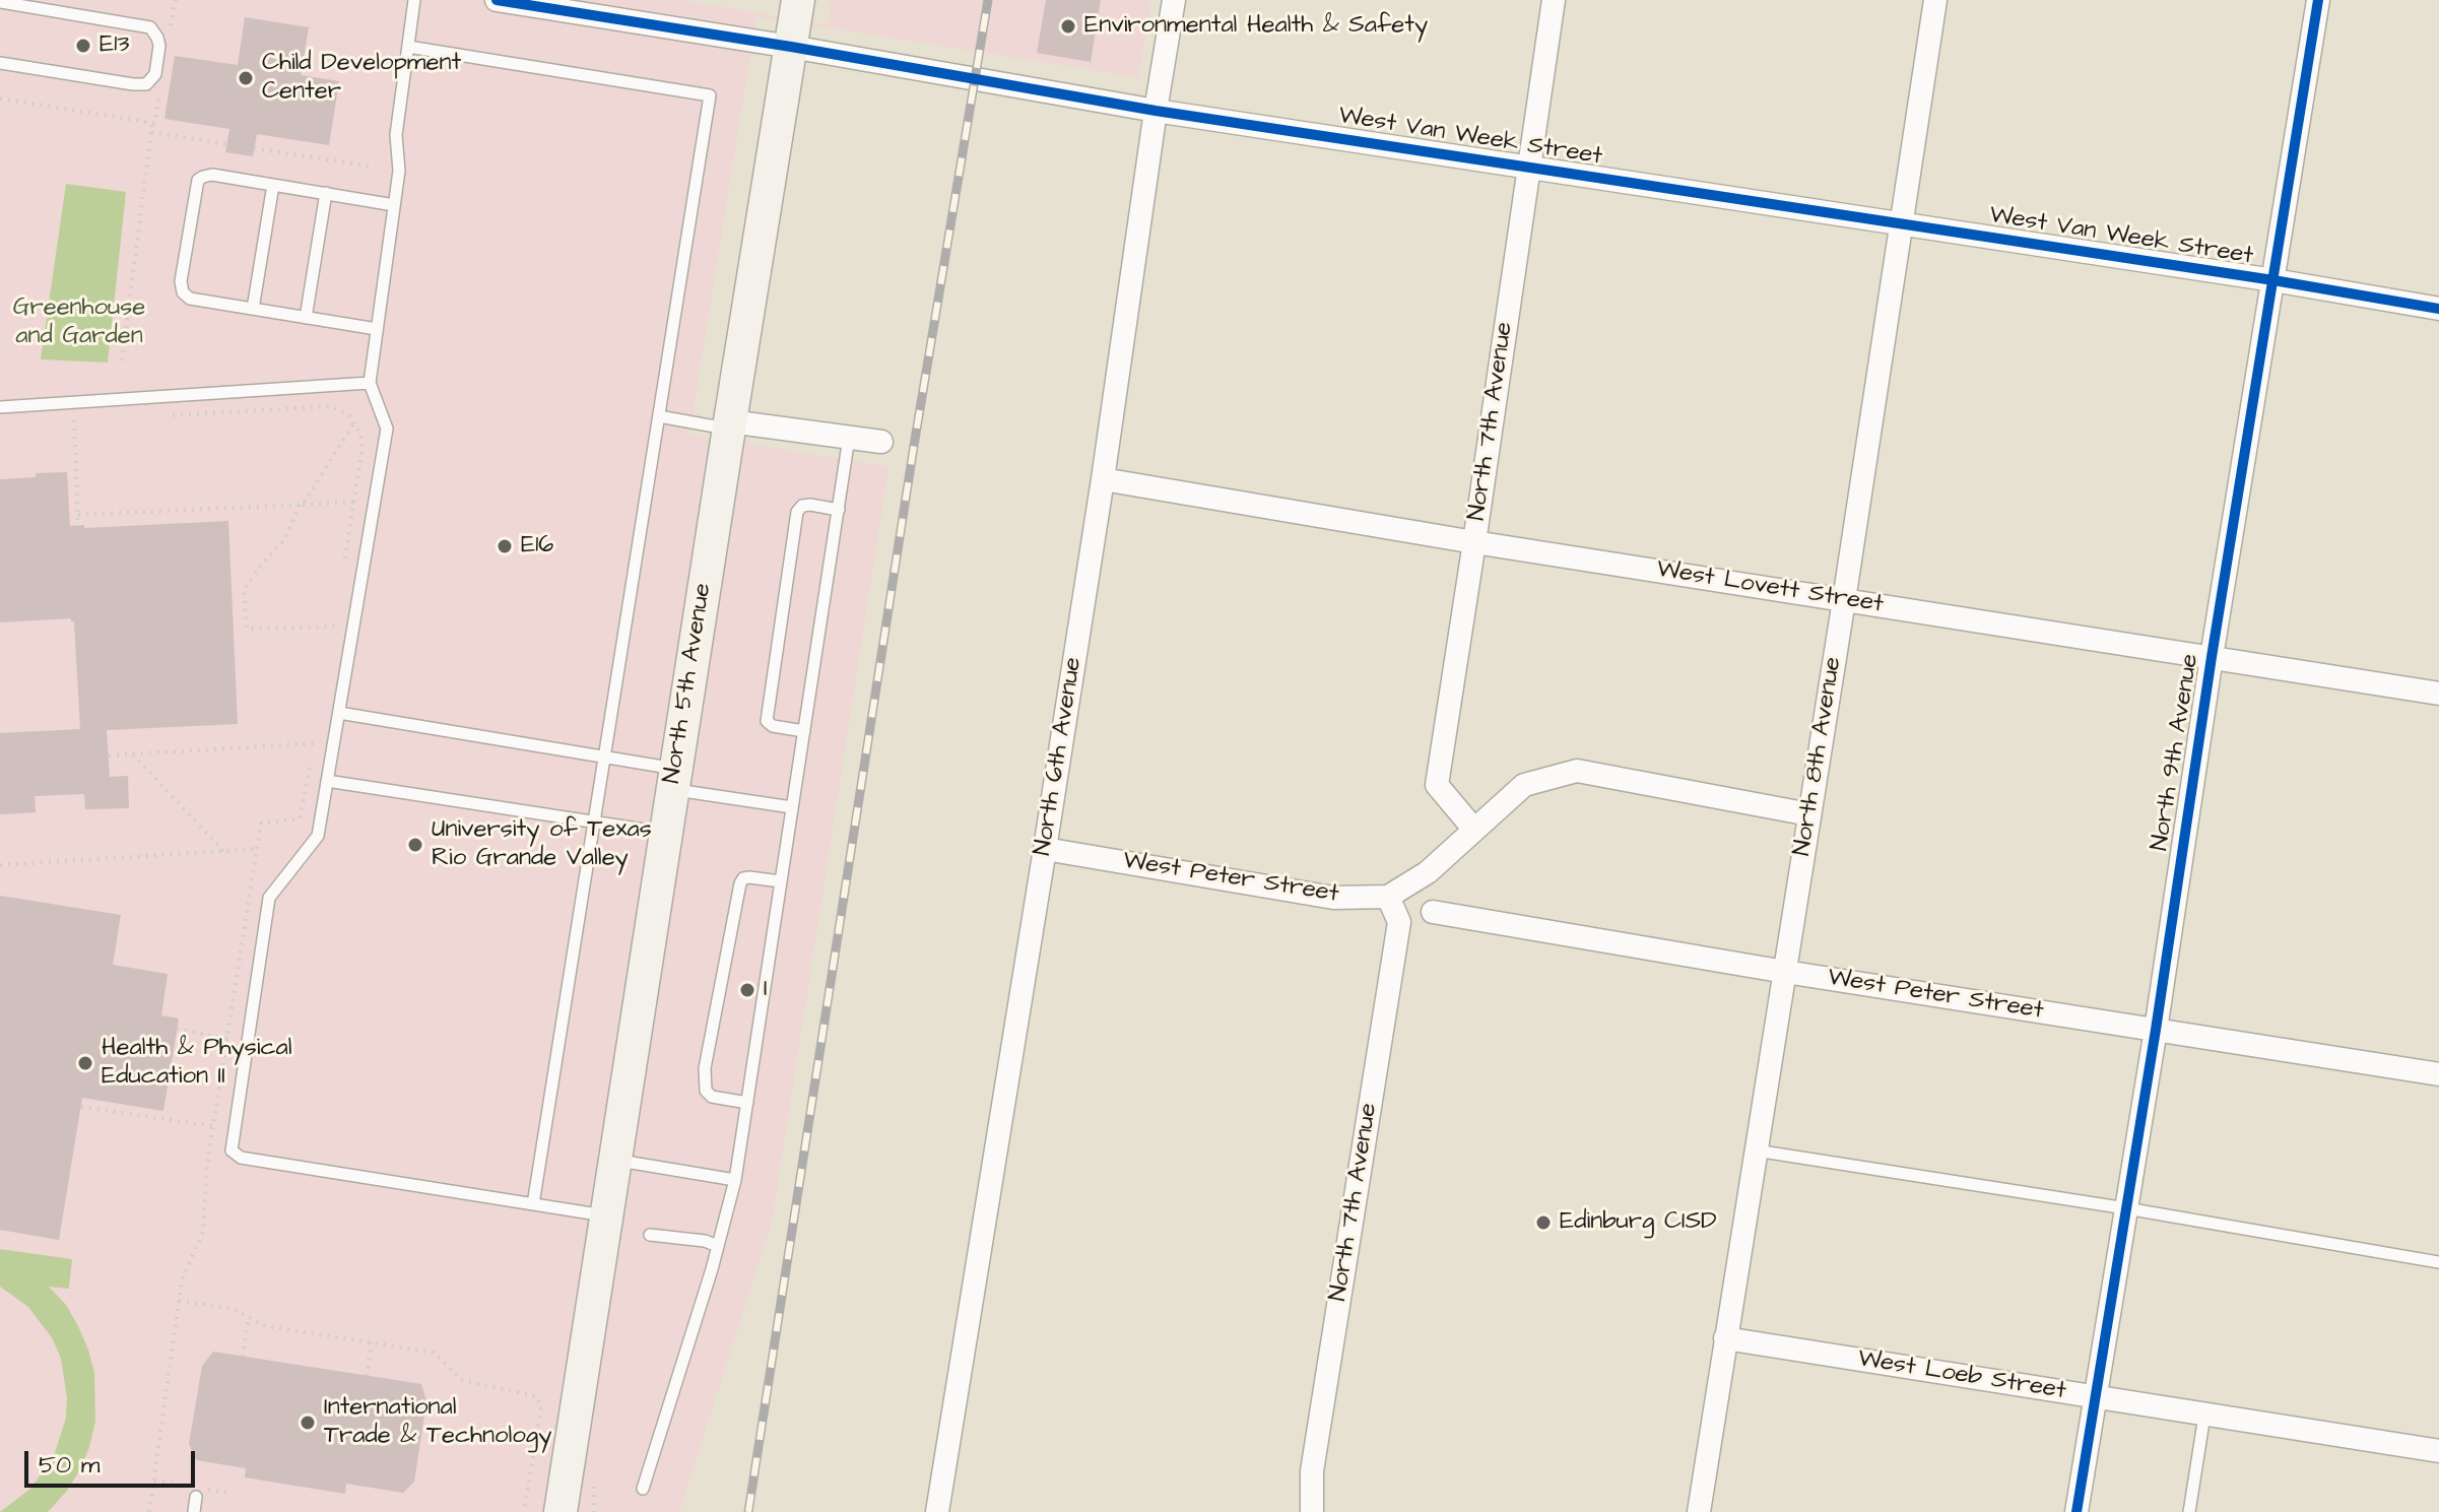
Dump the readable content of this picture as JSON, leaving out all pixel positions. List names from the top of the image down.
{
  "streets": {
    "street": [
      "West Van Week Street",
      "North 7th Avenue",
      "West Lovett Street",
      "North 5th Avenue",
      "North 9th Avenue",
      "North 6th Avenue",
      "North 8th Avenue",
      "West Peter Street",
      "West Loeb Street"
    ]
  },
  "crossings": [
    ["West Van Week Street", "North 7th Avenue"],
    ["West Van Week Street", "North 5th Avenue"],
    ["West Van Week Street", "North 9th Avenue"],
    ["West Van Week Street", "North 6th Avenue"],
    ["West Van Week Street", "North 8th Avenue"],
    ["North 7th Avenue", "West Lovett Street"],
    ["North 7th Avenue", "West Peter Street"],
    ["West Lovett Street", "North 9th Avenue"],
    ["West Lovett Street", "North 6th Avenue"],
    ["West Lovett Street", "North 8th Avenue"],
    ["North 9th Avenue", "West Peter Street"],
    ["North 9th Avenue", "West Loeb Street"],
    ["North 6th Avenue", "West Peter Street"],
    ["North 8th Avenue", "West Peter Street"],
    ["North 8th Avenue", "West Loeb Street"]
  ],
  "parks": ["Greenhouse and Garden"],
  "places": [
    "Environmental Health & Safety",
    "E13",
    "Child Development Center",
    "E16",
    "University of Texas Rio Grande Valley",
    "I",
    "Health & Physical Education II",
    "Edinburg CISD",
    "International Trade & Technology"
  ],
  "scale_bar": "50 m"
}
